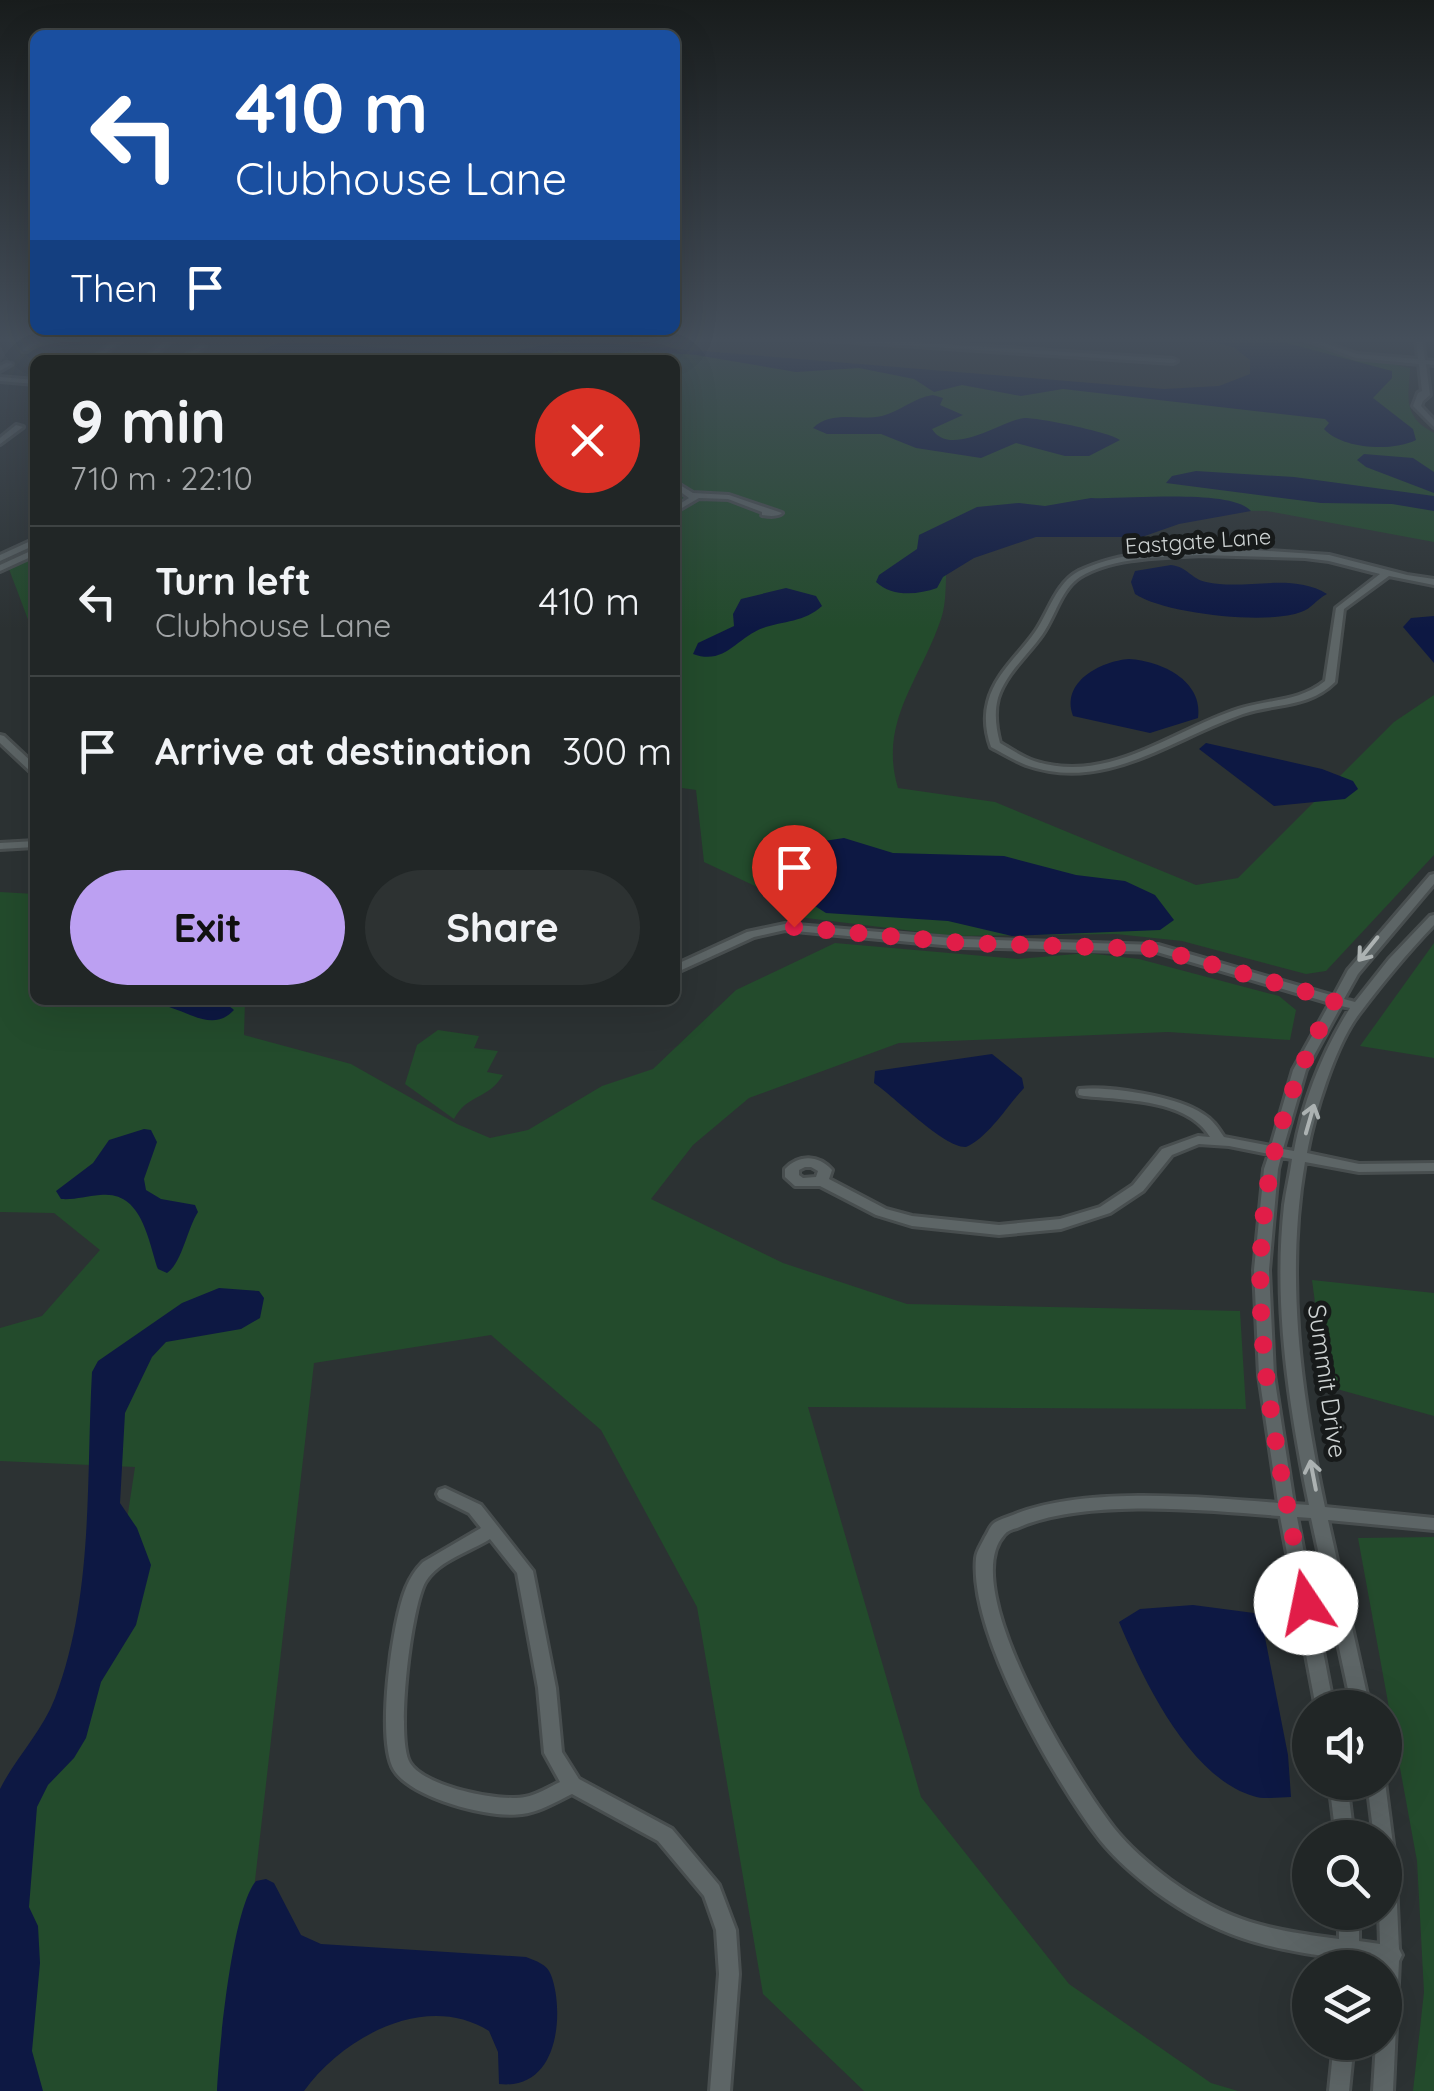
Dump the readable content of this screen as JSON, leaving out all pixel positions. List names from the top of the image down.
{
  "streets": {
    "street": ["Eastgate Lane", "Summit Drive"]
  },
  "page": {
    "turn": ["410 m", "Clubhouse Lane"],
    "then": "Then",
    "heading": ["9 min", "710 m · 22:10"],
    "list": [
      {
        "name": "Turn left",
        "note": "Clubhouse Lane",
        "value": "410 m"
      },
      {
        "name": "Arrive at destination",
        "value": "300 m"
      }
    ],
    "buttons": ["Exit", "Share"]
  }
}
